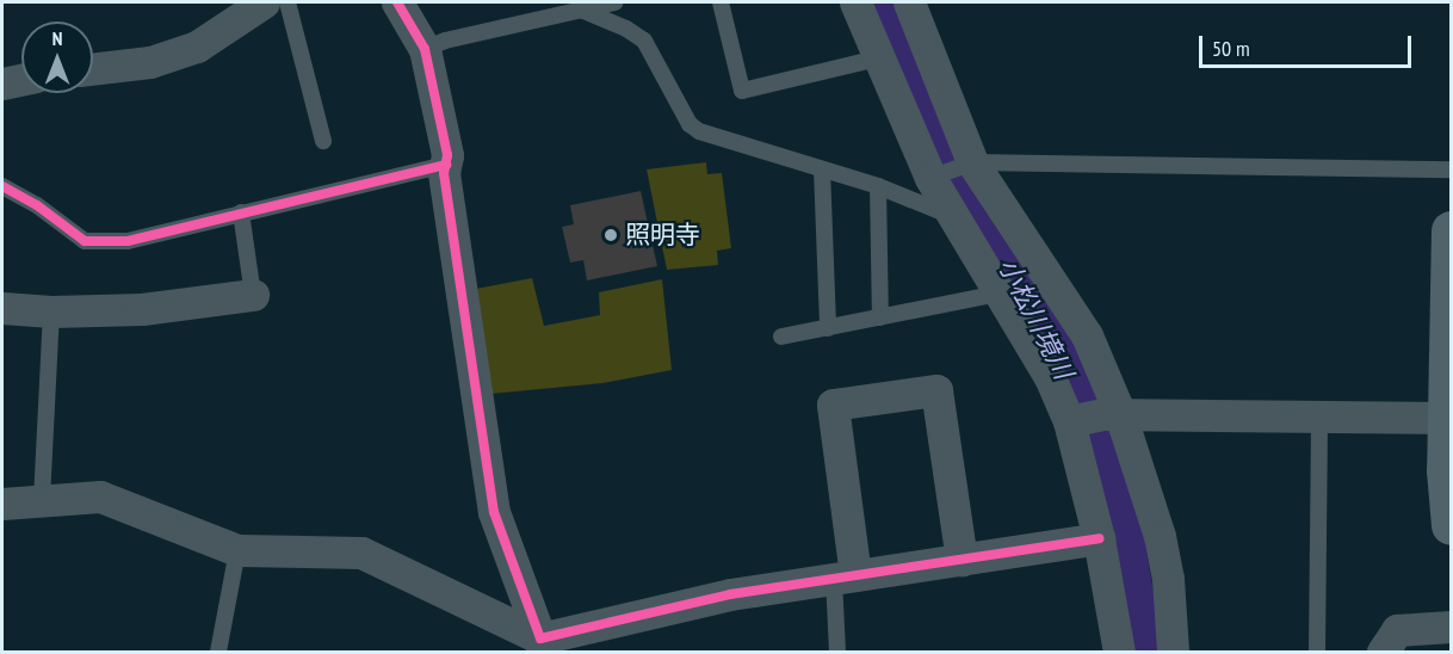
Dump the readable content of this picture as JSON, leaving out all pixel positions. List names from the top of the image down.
{
  "water": ["小松川境川"],
  "places": ["照明寺"],
  "scale_bar": "50 m",
  "north": "top"
}
